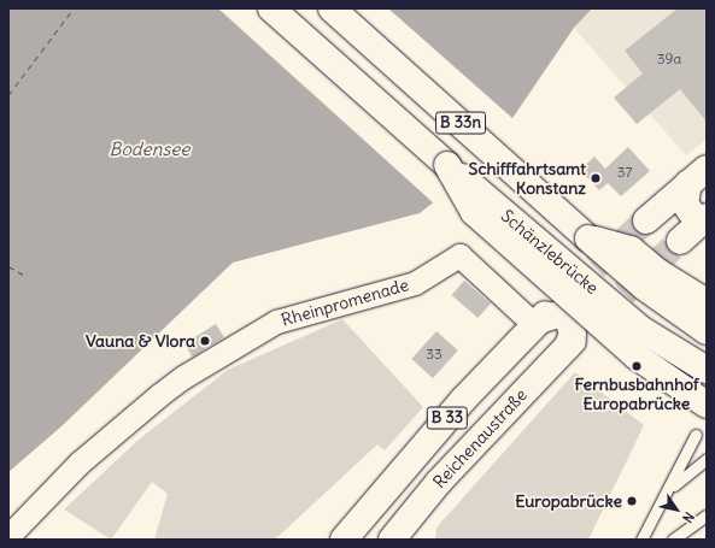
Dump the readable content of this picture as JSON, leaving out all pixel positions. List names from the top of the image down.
{
  "streets": {
    "main road": [
      "B 33n",
      "Schänzlebrücke",
      "B 33",
      "Reichenaustraße"
    ],
    "street": ["Rheinpromenade"]
  },
  "crossings": [
    ["B 33n", "Schänzlebrücke"],
    ["Rheinpromenade", "B 33"],
    ["Rheinpromenade", "Reichenaustraße"],
    ["B 33", "Reichenaustraße"]
  ],
  "water": ["Bodensee"],
  "places": [
    "Schifffahrtsamt Konstanz",
    "Vauna & Vlora",
    "Fernbusbahnhof Europabrücke",
    "Europabrücke"
  ],
  "house_numbers": ["39a", "37", "33"],
  "north": "bottom right"
}
